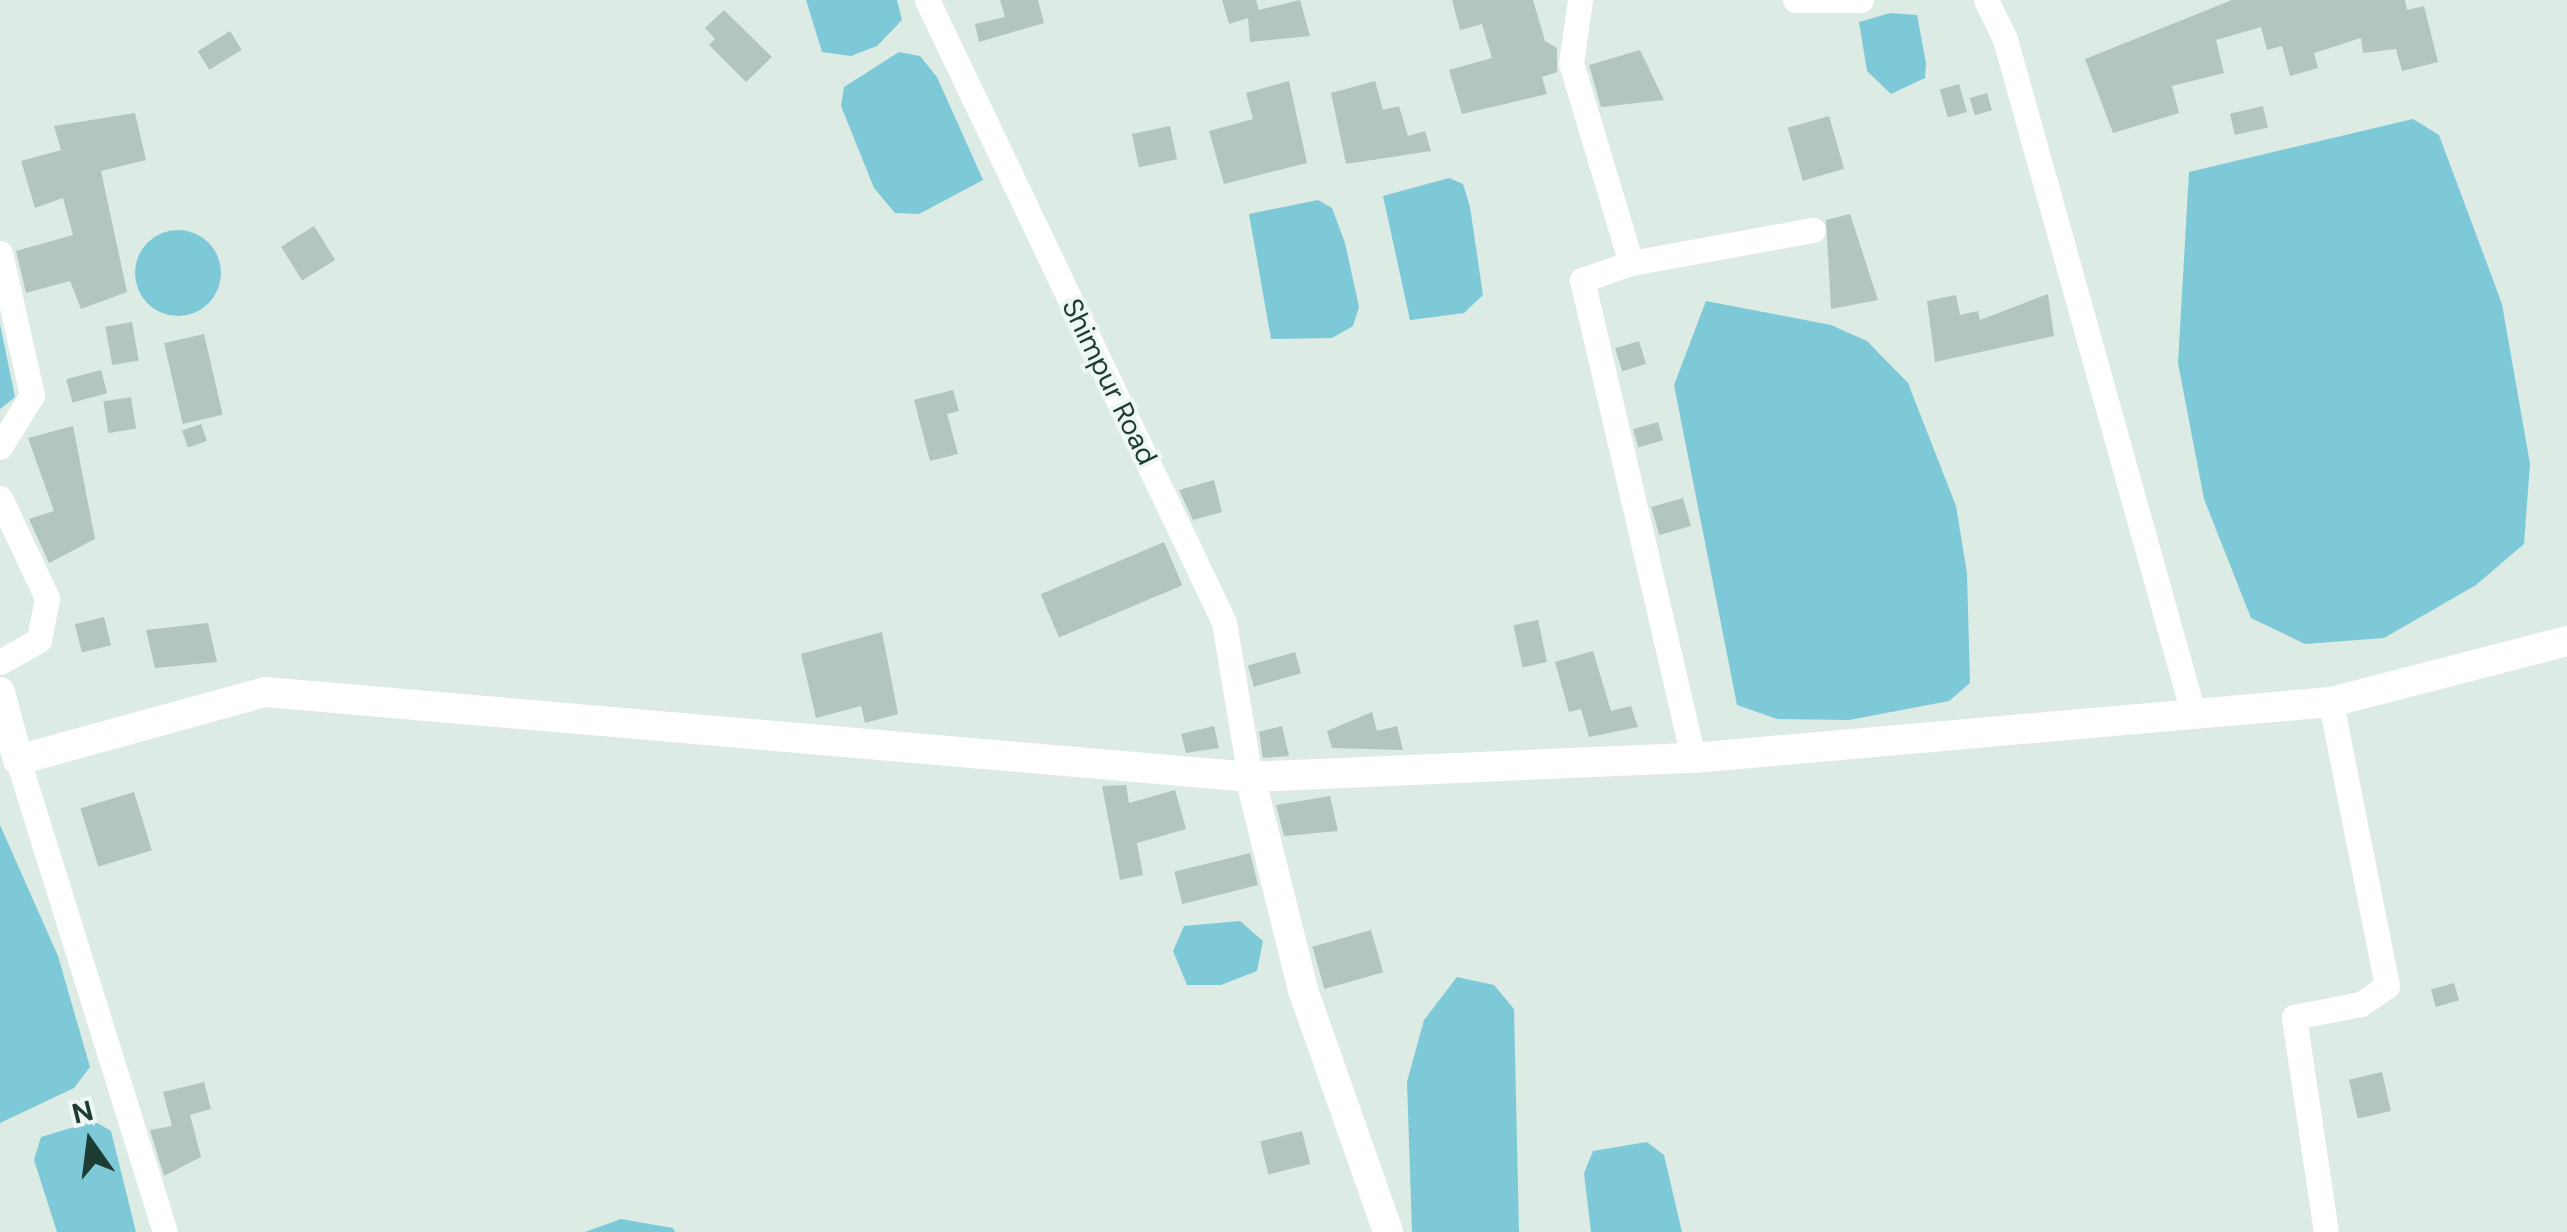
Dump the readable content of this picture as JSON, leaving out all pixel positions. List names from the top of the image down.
{
  "streets": {
    "street": ["Shimpur Road"]
  },
  "north": "top"
}
